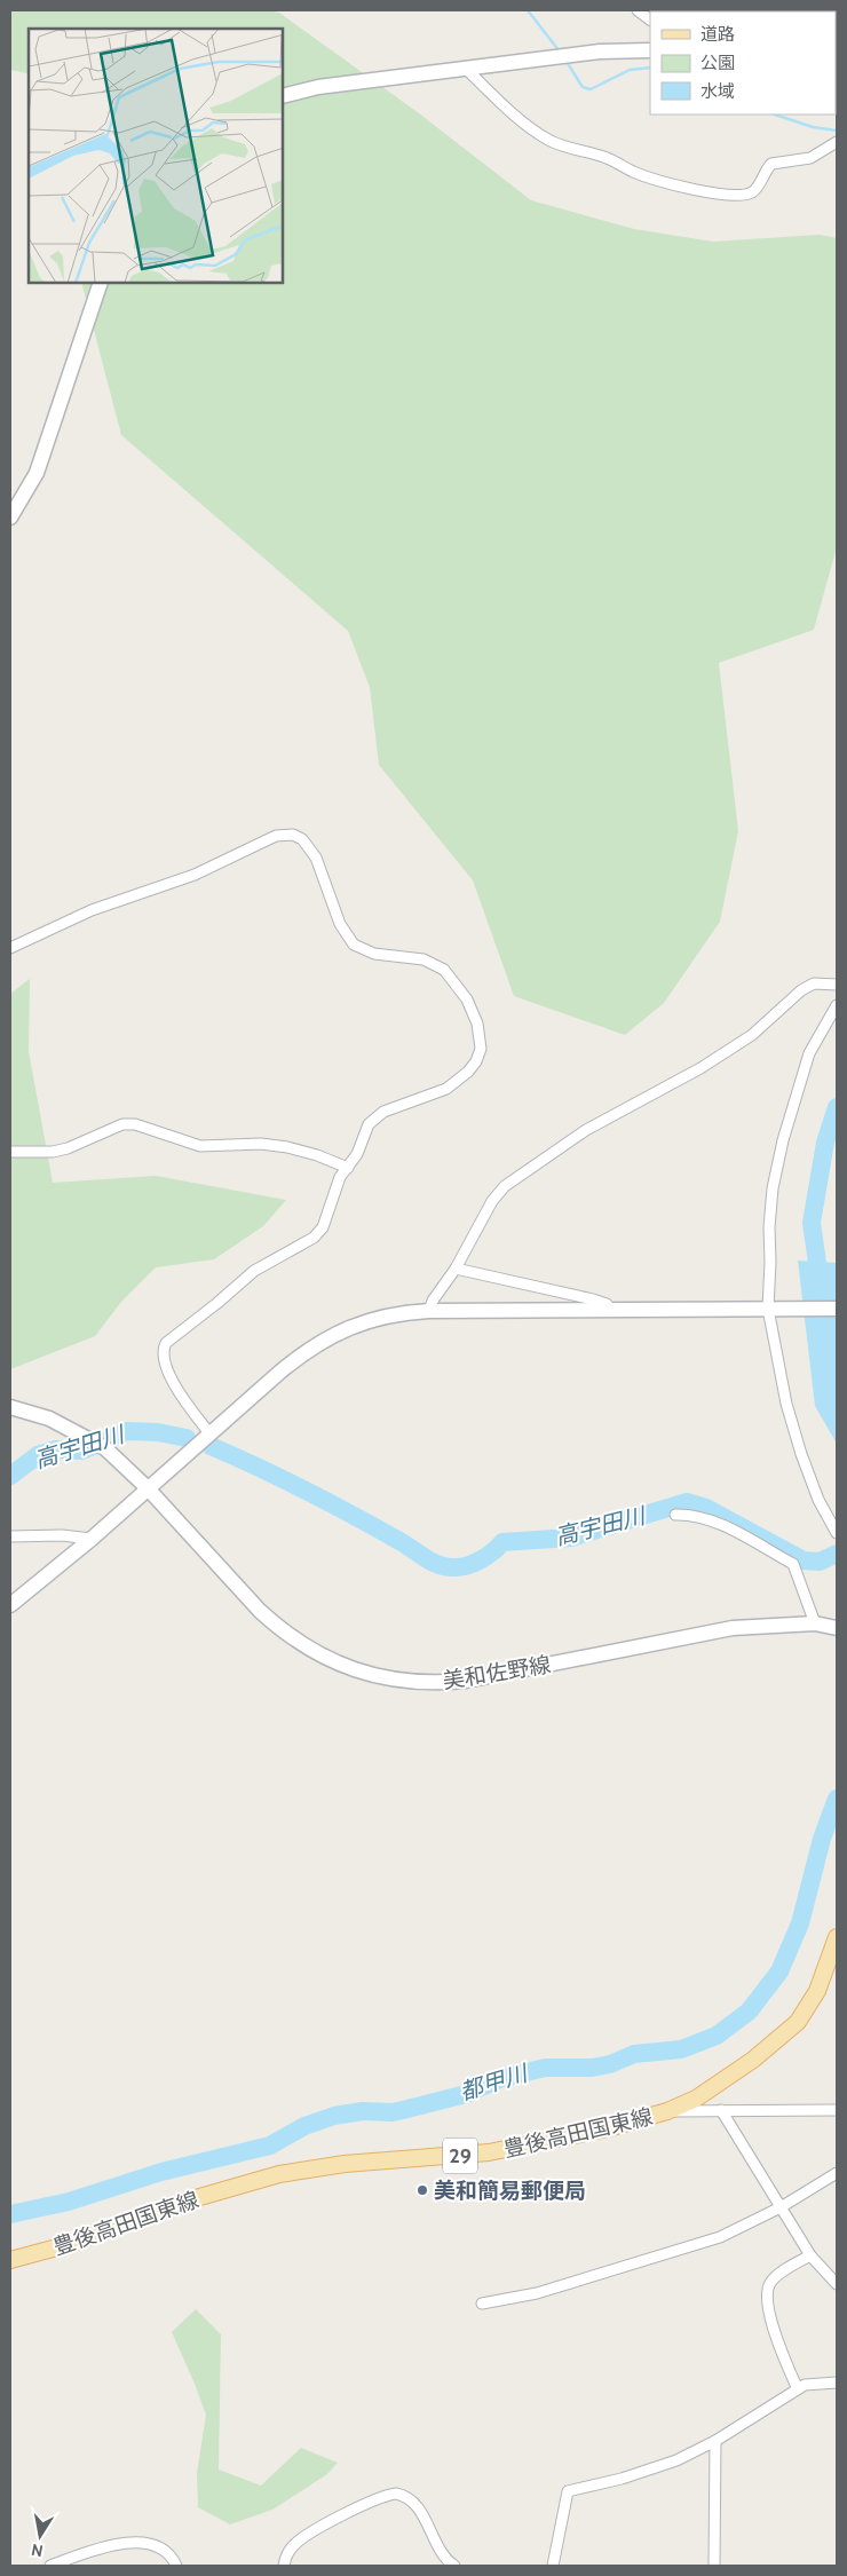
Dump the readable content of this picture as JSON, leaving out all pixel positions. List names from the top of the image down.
{
  "streets": {
    "main road": ["豊後高田国東線", "29"],
    "street": ["美和佐野線"]
  },
  "water": ["高宇田川", "都甲川"],
  "places": ["美和簡易郵便局"],
  "legend": ["道路", "公園", "水域"],
  "north": "bottom"
}
